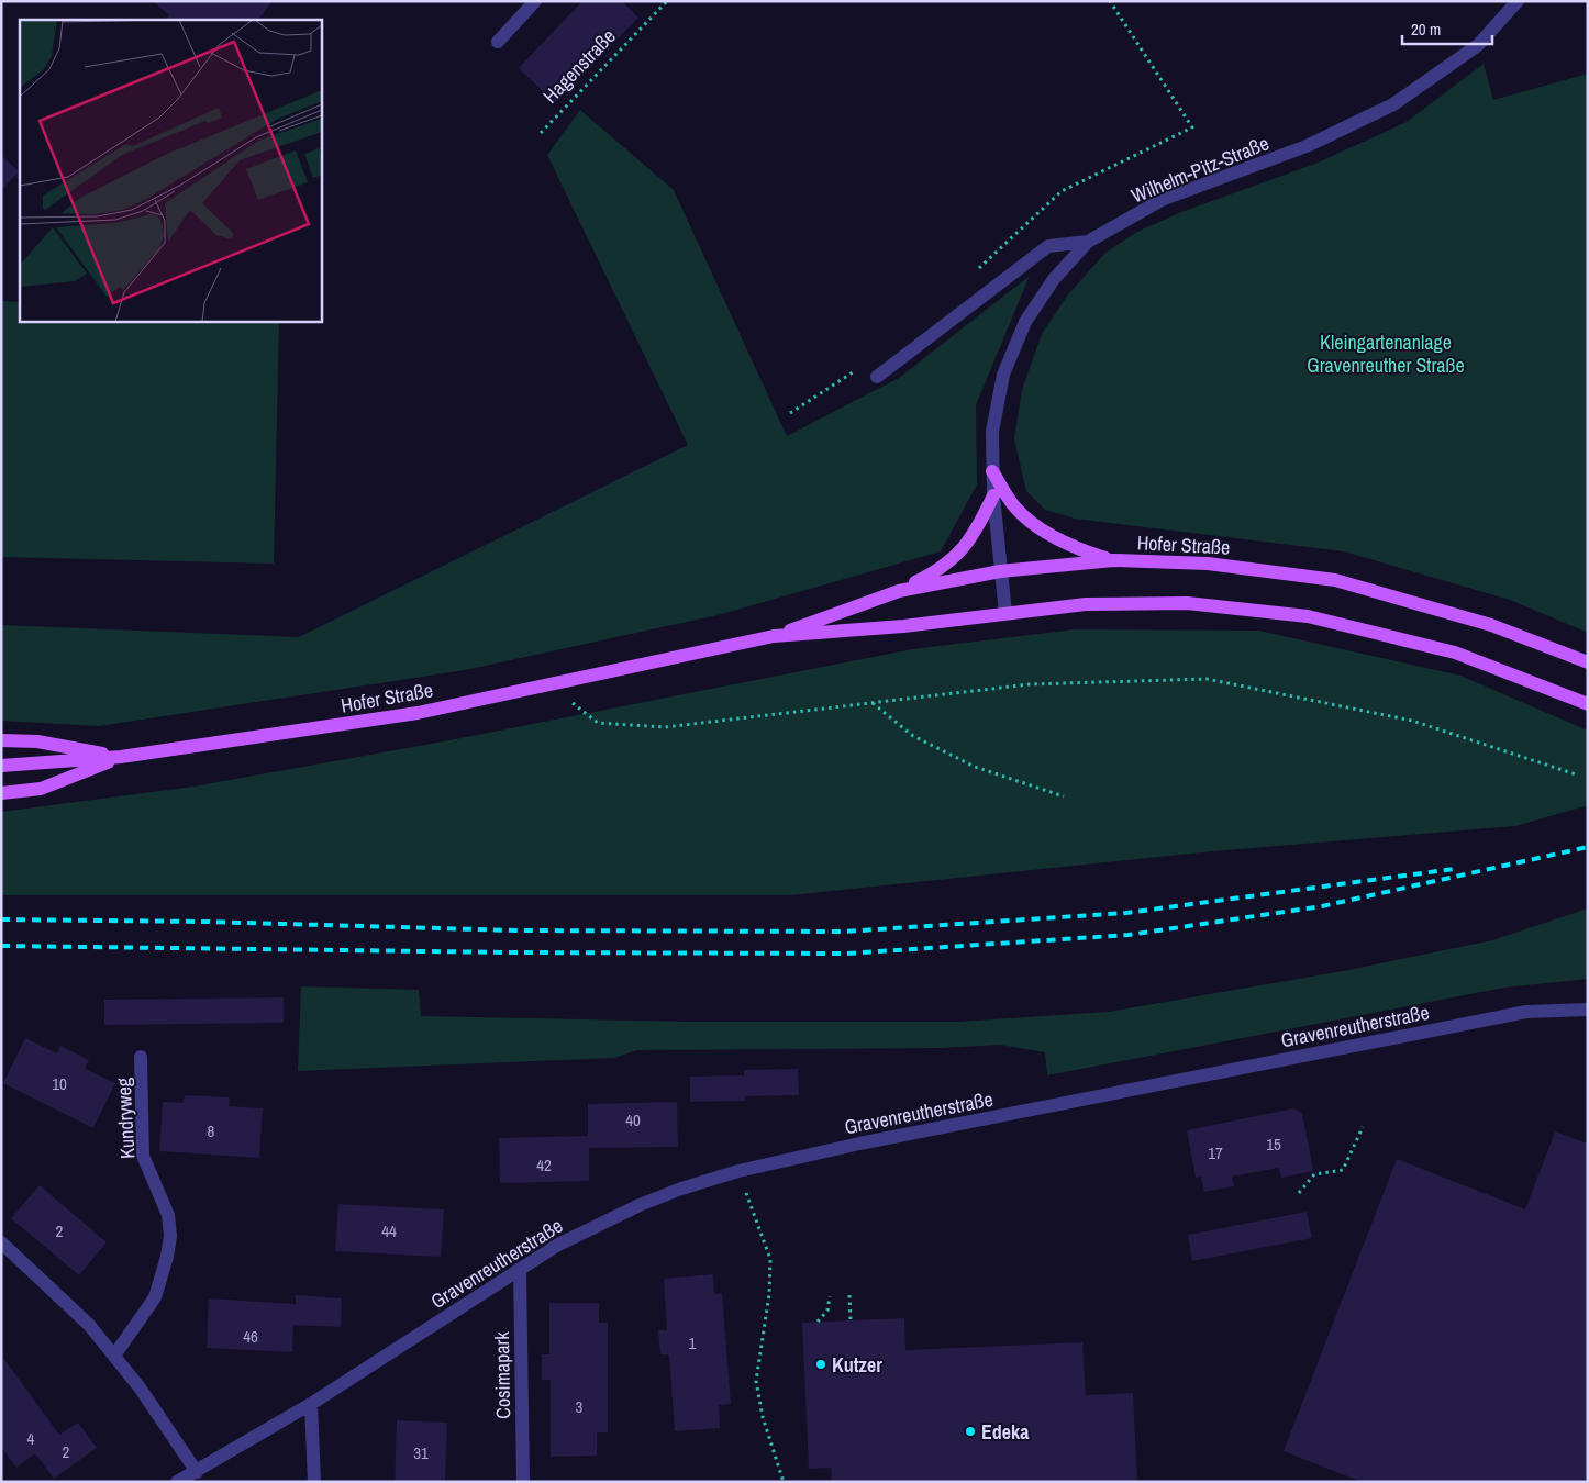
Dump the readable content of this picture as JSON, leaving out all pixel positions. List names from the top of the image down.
{
  "streets": {
    "main road": ["Hofer Straße"],
    "street": [
      "Wilhelm-Pitz-Straße",
      "Gravenreutherstraße",
      "Kundryweg",
      "Cosimapark"
    ],
    "path": ["Hagenstraße"]
  },
  "crossings": [
    ["Wilhelm-Pitz-Straße", "Hofer Straße"],
    ["Gravenreutherstraße", "Cosimapark"]
  ],
  "parks": ["Kleingartenanlage Gravenreuther Straße"],
  "places": ["Kutzer", "Edeka"],
  "house_numbers": [
    "10",
    "40",
    "8",
    "15",
    "17",
    "42",
    "2",
    "44",
    "46",
    "1",
    "3",
    "4",
    "2",
    "31"
  ],
  "scale_bar": "20 m"
}
